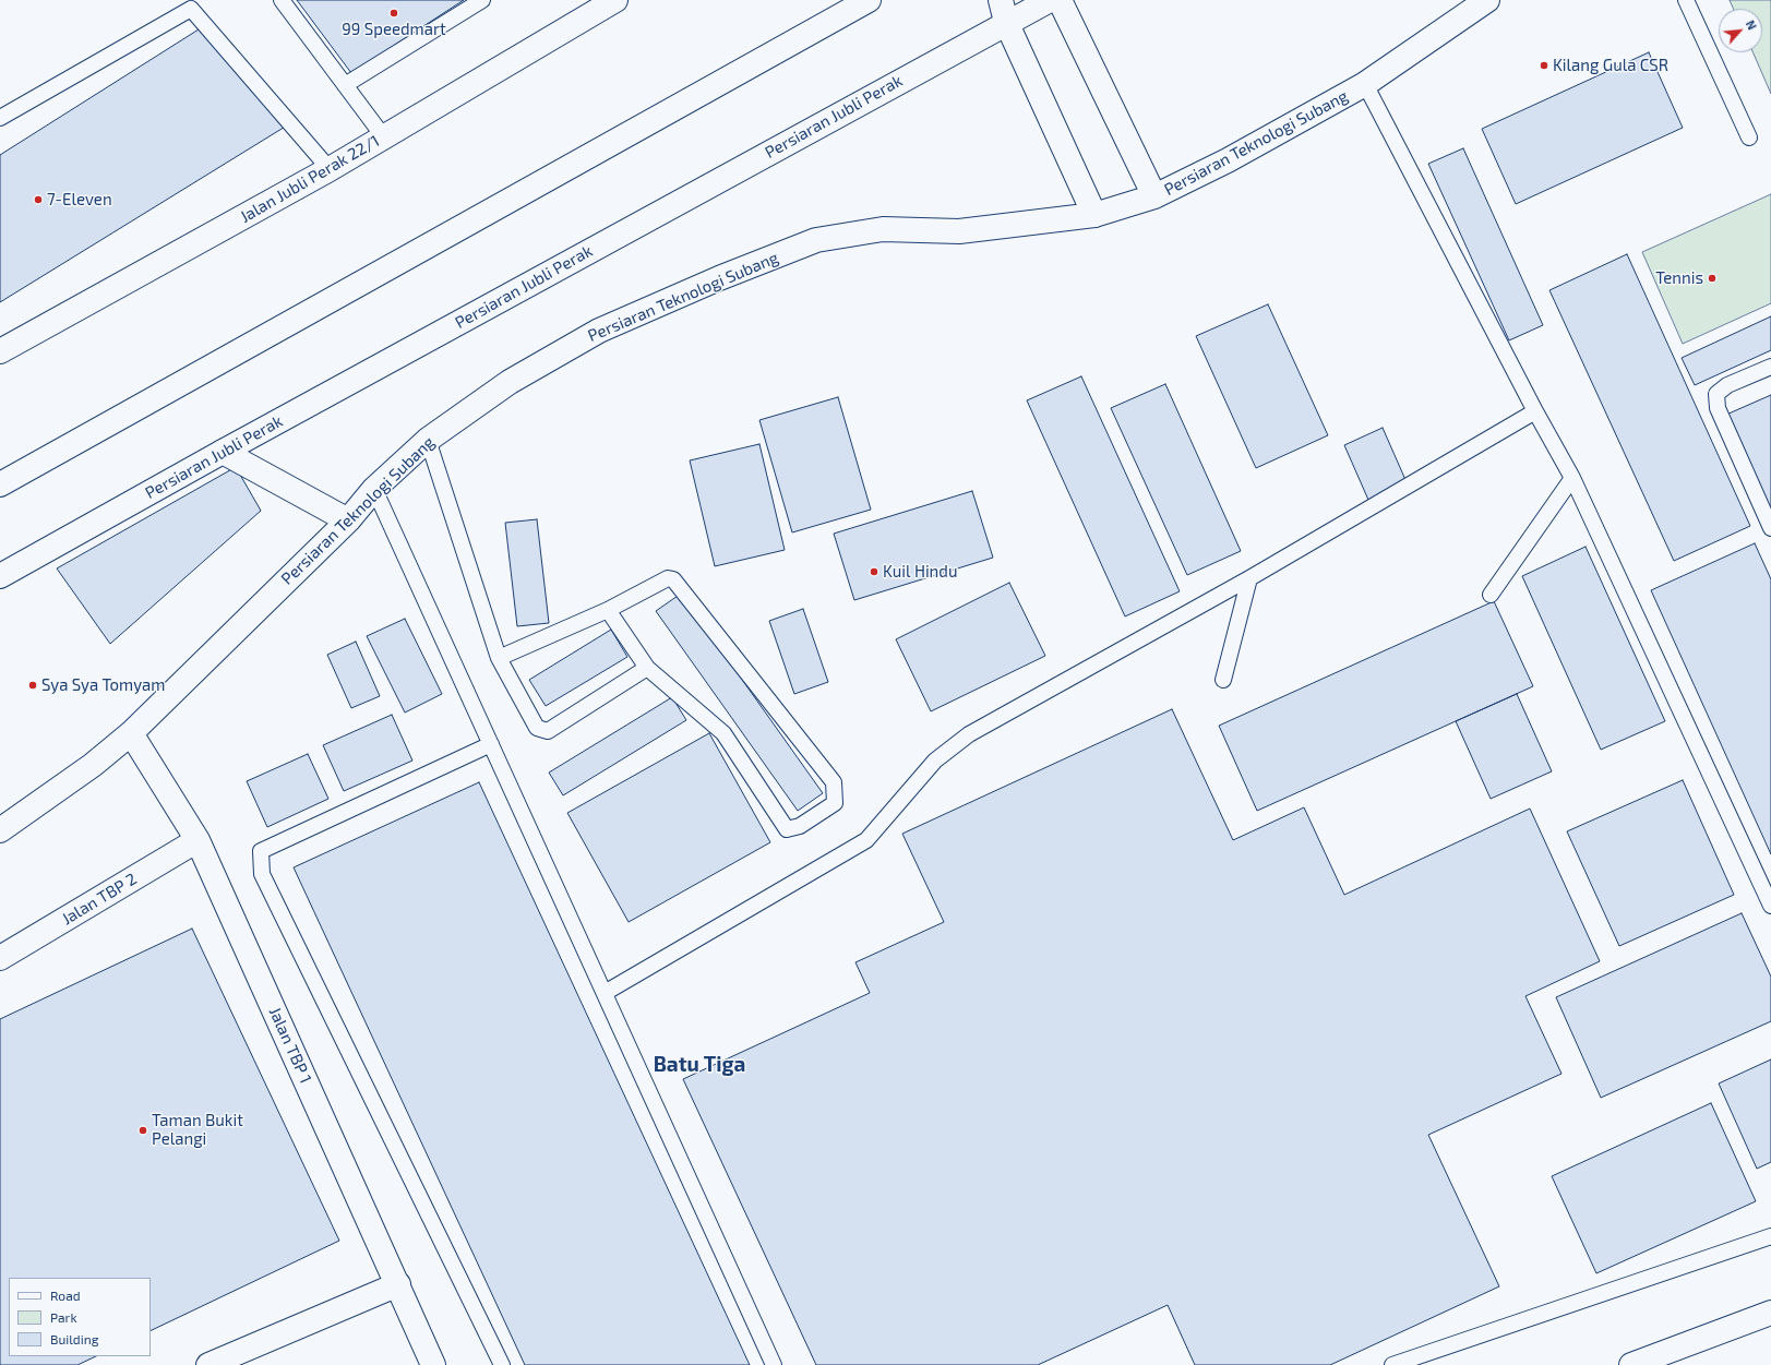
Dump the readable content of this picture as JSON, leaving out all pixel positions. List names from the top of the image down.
{
  "streets": {
    "street": [
      "Persiaran Jubli Perak",
      "Persiaran Teknologi Subang",
      "Jalan Jubli Perak 22/1",
      "Jalan TBP 2",
      "Jalan TBP 1"
    ]
  },
  "crossings": [
    ["Persiaran Teknologi Subang", "Jalan TBP 1"],
    ["Jalan TBP 2", "Jalan TBP 1"]
  ],
  "districts": ["Batu Tiga"],
  "places": [
    "99 Speedmart",
    "Kilang Gula CSR",
    "7-Eleven",
    "Tennis",
    "Kuil Hindu",
    "Sya Sya Tomyam",
    "Taman Bukit Pelangi"
  ],
  "legend": ["Road", "Park", "Building"],
  "north": "top right"
}
